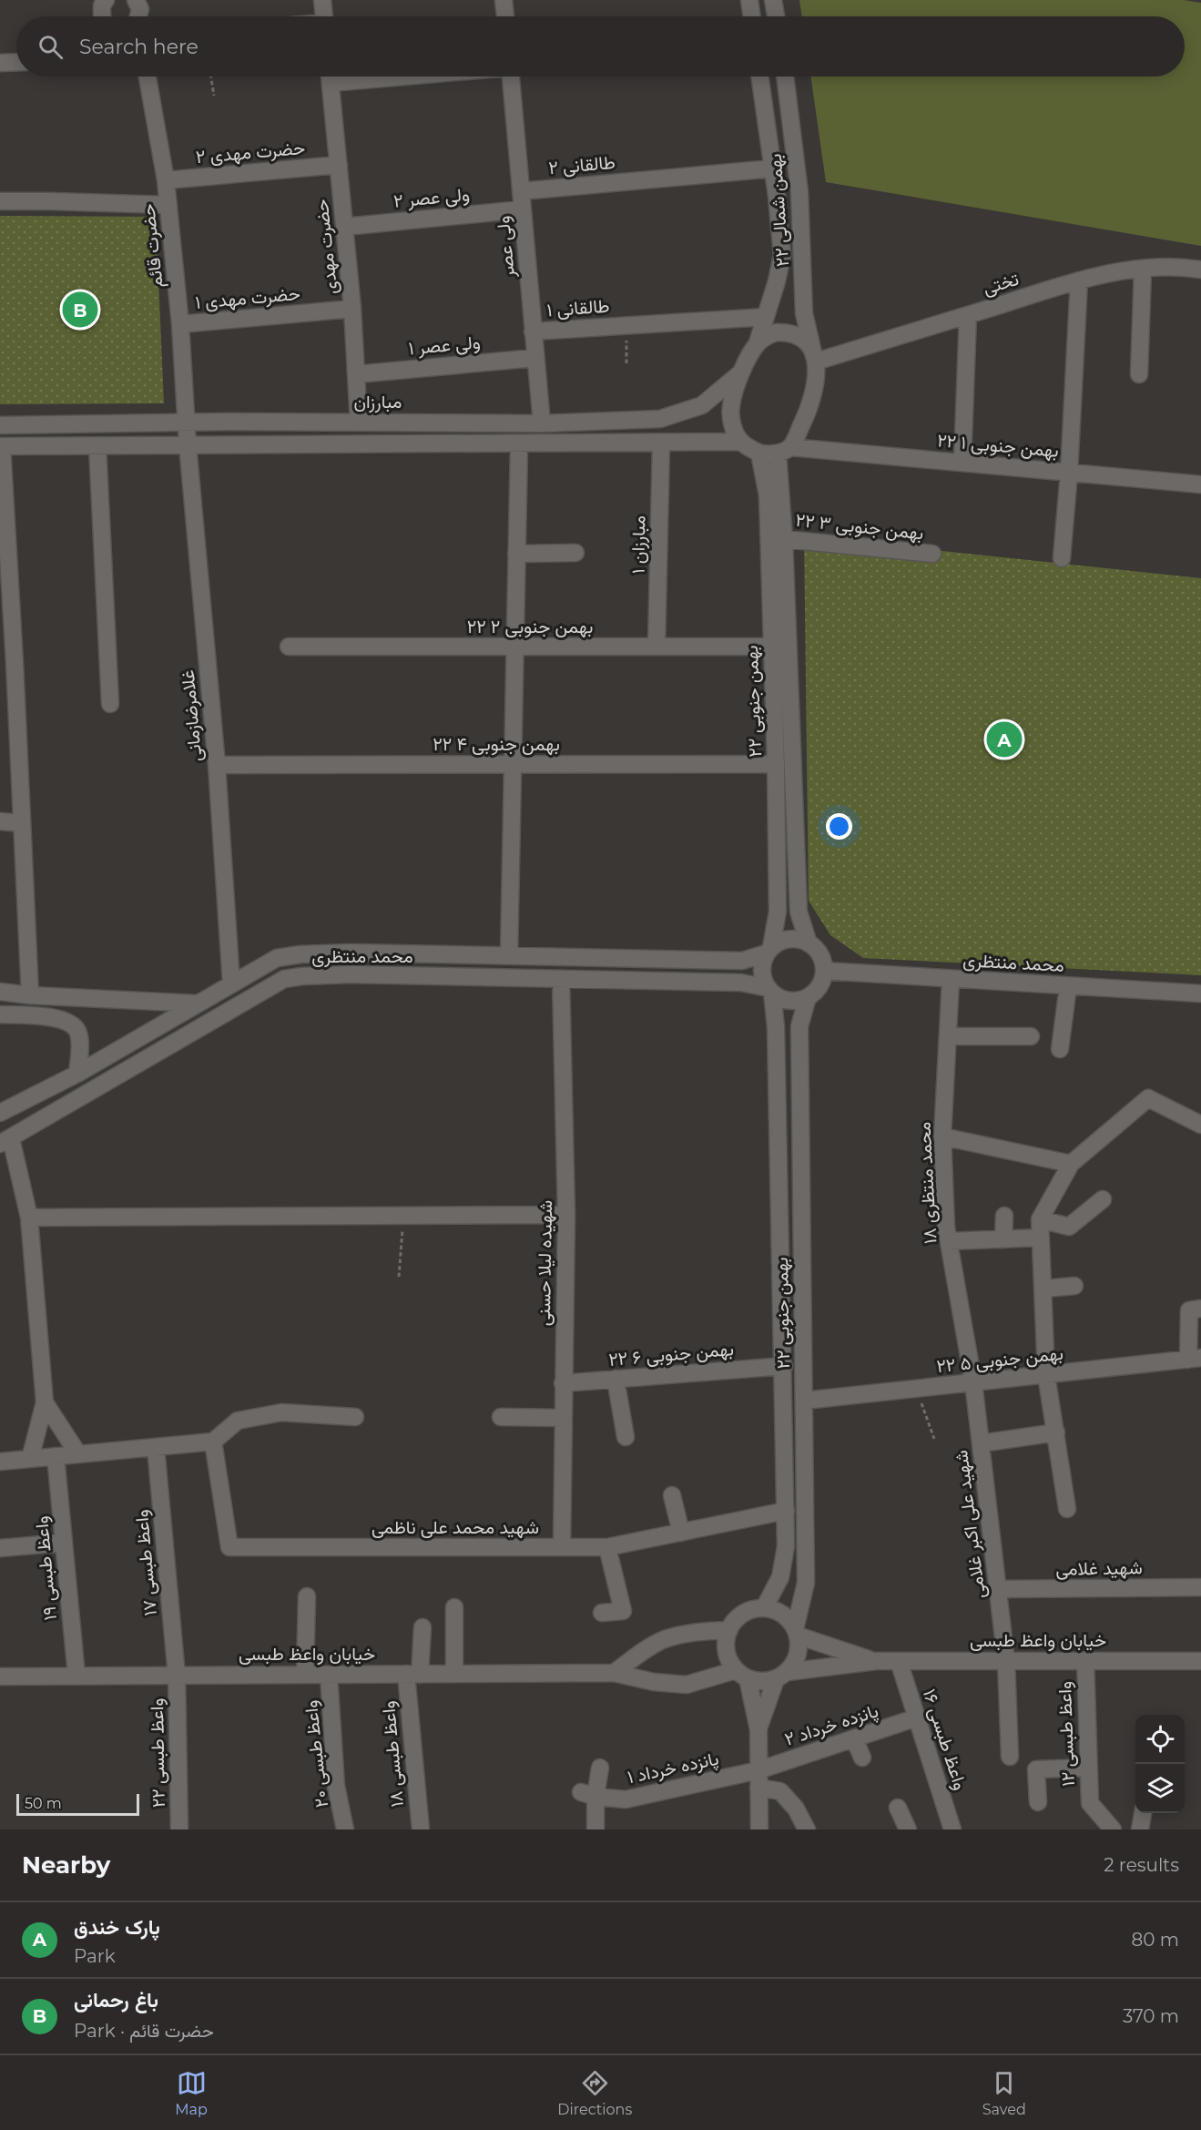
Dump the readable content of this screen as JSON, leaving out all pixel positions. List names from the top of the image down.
{
  "streets": {
    "street": [
      "حضرت مهدی ۲",
      "طالقانی ۲",
      "ولی عصر ۲",
      "۲۲ بهمن شمالی",
      "حضرت قائم",
      "حضرت مهدی",
      "ولی عصر",
      "تختی",
      "حضرت مهدی ۱",
      "طالقانی ۱",
      "ولی عصر ۱",
      "مبارزان",
      "۲۲ بهمن جنوبی ۱",
      "۲۲ بهمن جنوبی ۳",
      "مبارزان ۱",
      "۲۲ بهمن جنوبی ۲",
      "۲۲ بهمن جنوبی",
      "غلامرضازمانی",
      "۲۲ بهمن جنوبی ۴",
      "محمد منتظری",
      "محمد منتظری ۱۸",
      "شهیده لیلا حسنی",
      "۲۲ بهمن جنوبی ۶",
      "۲۲ بهمن جنوبی ۵",
      "شهید علی اکبر غلامی",
      "شهید محمد علی ناظمی",
      "واعظ طبسی ۱۷",
      "واعظ طبسی ۱۹",
      "شهید غلامی",
      "خیابان واعظ طبسی",
      "پانزده خرداد ۲",
      "واعظ طبسی ۱۲",
      "واعظ طبسی ۱۶",
      "واعظ طبسی ۲۲",
      "واعظ طبسی ۲۰",
      "واعظ طبسی ۱۸",
      "پانزده خرداد ۱"
    ]
  },
  "crossings": [
    ["حضرت مهدی ۲", "حضرت قائم"],
    ["حضرت مهدی ۲", "حضرت مهدی"],
    ["طالقانی ۲", "۲۲ بهمن شمالی"],
    ["طالقانی ۲", "ولی عصر"],
    ["ولی عصر ۲", "حضرت مهدی"],
    ["ولی عصر ۲", "ولی عصر"],
    ["۲۲ بهمن شمالی", "تختی"],
    ["۲۲ بهمن شمالی", "طالقانی ۱"],
    ["۲۲ بهمن شمالی", "مبارزان"],
    ["۲۲ بهمن شمالی", "۲۲ بهمن جنوبی ۱"],
    ["۲۲ بهمن شمالی", "۲۲ بهمن جنوبی"],
    ["حضرت قائم", "حضرت مهدی ۱"],
    ["حضرت قائم", "مبارزان"],
    ["حضرت قائم", "غلامرضازمانی"],
    ["حضرت مهدی", "حضرت مهدی ۱"],
    ["حضرت مهدی", "ولی عصر ۱"],
    ["حضرت مهدی", "مبارزان"],
    ["ولی عصر", "طالقانی ۱"],
    ["ولی عصر", "ولی عصر ۱"],
    ["ولی عصر", "مبارزان"],
    ["تختی", "مبارزان"],
    ["تختی", "۲۲ بهمن جنوبی ۱"],
    ["تختی", "۲۲ بهمن جنوبی"],
    ["مبارزان", "۲۲ بهمن جنوبی ۱"],
    ["مبارزان", "۲۲ بهمن جنوبی"],
    ["مبارزان", "غلامرضازمانی"],
    ["۲۲ بهمن جنوبی ۱", "۲۲ بهمن جنوبی"],
    ["۲۲ بهمن جنوبی ۳", "۲۲ بهمن جنوبی"],
    ["مبارزان ۱", "۲۲ بهمن جنوبی ۲"],
    ["۲۲ بهمن جنوبی ۲", "۲۲ بهمن جنوبی"],
    ["۲۲ بهمن جنوبی", "۲۲ بهمن جنوبی ۴"],
    ["۲۲ بهمن جنوبی", "محمد منتظری"],
    ["۲۲ بهمن جنوبی", "۲۲ بهمن جنوبی ۶"],
    ["۲۲ بهمن جنوبی", "۲۲ بهمن جنوبی ۵"],
    ["۲۲ بهمن جنوبی", "شهید محمد علی ناظمی"],
    ["۲۲ بهمن جنوبی", "خیابان واعظ طبسی"],
    ["غلامرضازمانی", "۲۲ بهمن جنوبی ۴"],
    ["غلامرضازمانی", "محمد منتظری"],
    ["محمد منتظری", "محمد منتظری ۱۸"],
    ["محمد منتظری", "شهیده لیلا حسنی"],
    ["محمد منتظری ۱۸", "۲۲ بهمن جنوبی ۵"],
    ["محمد منتظری ۱۸", "شهید علی اکبر غلامی"],
    ["شهیده لیلا حسنی", "۲۲ بهمن جنوبی ۶"],
    ["شهیده لیلا حسنی", "شهید محمد علی ناظمی"],
    ["۲۲ بهمن جنوبی ۵", "شهید علی اکبر غلامی"],
    ["شهید علی اکبر غلامی", "شهید غلامی"],
    ["شهید علی اکبر غلامی", "خیابان واعظ طبسی"],
    ["واعظ طبسی ۱۷", "خیابان واعظ طبسی"],
    ["واعظ طبسی ۱۷", "واعظ طبسی ۲۲"],
    ["واعظ طبسی ۱۹", "خیابان واعظ طبسی"],
    ["خیابان واعظ طبسی", "واعظ طبسی ۱۲"],
    ["خیابان واعظ طبسی", "واعظ طبسی ۱۶"],
    ["خیابان واعظ طبسی", "واعظ طبسی ۲۲"],
    ["خیابان واعظ طبسی", "واعظ طبسی ۲۰"],
    ["خیابان واعظ طبسی", "واعظ طبسی ۱۸"],
    ["پانزده خرداد ۲", "واعظ طبسی ۱۶"],
    ["پانزده خرداد ۲", "پانزده خرداد ۱"]
  ],
  "scale_bar": "50 m",
  "page": {
    "search": "Search here",
    "pins": ["B", "A"],
    "scale": "50 m",
    "heading": ["Nearby", "2 results"],
    "list": [
      {
        "mark": "A",
        "name": "پارک خندق",
        "note": "Park",
        "value": "80 m"
      },
      {
        "mark": "B",
        "name": "باغ رحمانی",
        "note": "Park · حضرت قائم",
        "value": "370 m"
      }
    ],
    "nav": ["Map", "Directions", "Saved"]
  }
}
